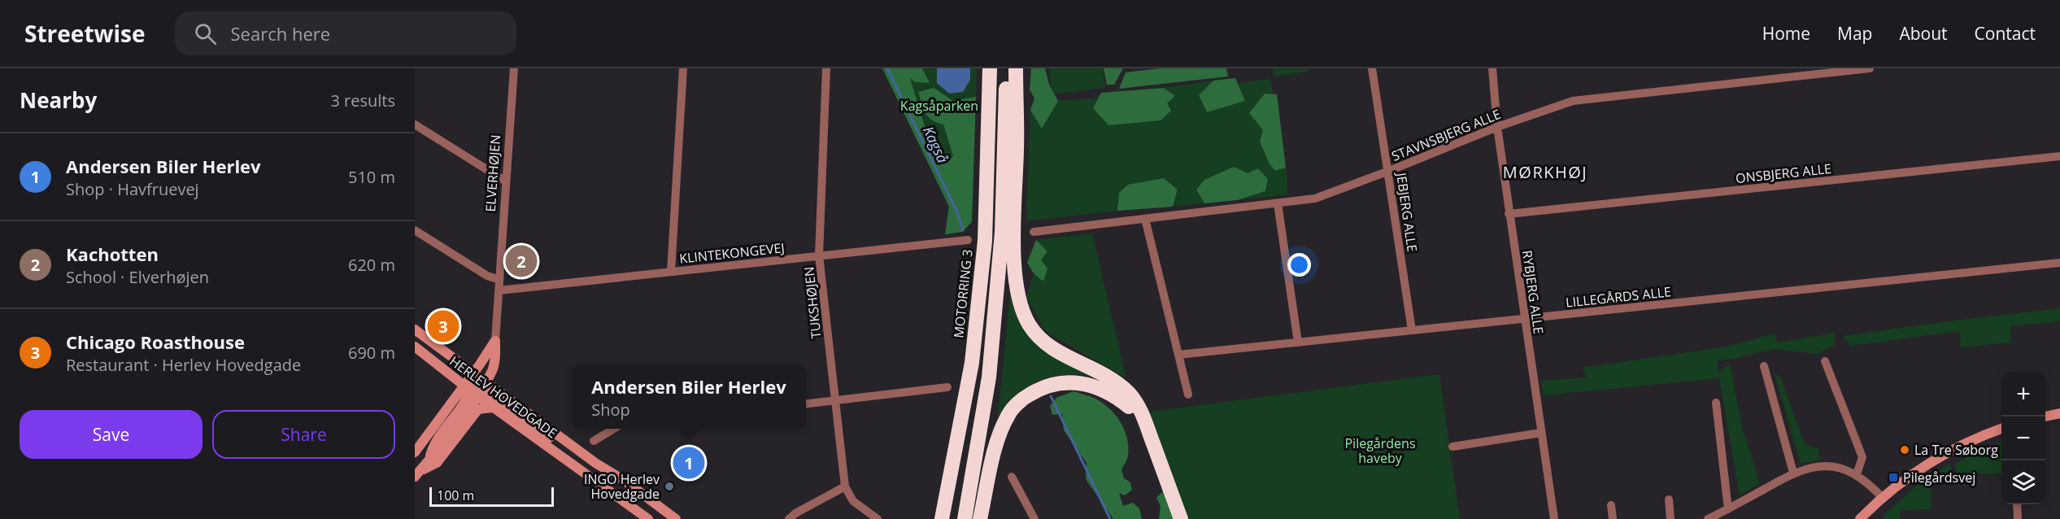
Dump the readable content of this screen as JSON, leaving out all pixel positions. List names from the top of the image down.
{
  "streets": {
    "highway": ["MOTORRING 3"],
    "main road": ["ELVERHØJEN", "HERLEV HOVEDGADE"],
    "street": [
      "STAVNSBJERG ALLE",
      "ONSBJERG ALLE",
      "JEBJERG ALLE",
      "KLINTEKONGEVEJ",
      "RYBJERG ALLE",
      "LILLEGÅRDS ALLE",
      "TUKSHØJEN"
    ]
  },
  "crossings": [
    ["STAVNSBJERG ALLE", "JEBJERG ALLE"],
    ["STAVNSBJERG ALLE", "RYBJERG ALLE"],
    ["ELVERHØJEN", "KLINTEKONGEVEJ"],
    ["ELVERHØJEN", "HERLEV HOVEDGADE"],
    ["ONSBJERG ALLE", "RYBJERG ALLE"],
    ["JEBJERG ALLE", "LILLEGÅRDS ALLE"],
    ["KLINTEKONGEVEJ", "TUKSHØJEN"],
    ["RYBJERG ALLE", "LILLEGÅRDS ALLE"]
  ],
  "districts": ["MØRKHØJ"],
  "water": ["Kagså"],
  "parks": ["Kagsåparken", "Pilegårdens haveby"],
  "places": {
    "other": ["La Tre Søborg", "INGO Herlev Hovedgade"],
    "transit": ["Pilegårdsvej"]
  },
  "scale_bar": "100 m",
  "page": {
    "header": "Streetwise",
    "search": "Search here",
    "nav": [
      "Home",
      "Map",
      "About",
      "Contact"
    ],
    "heading": ["Nearby", "3 results"],
    "list": [
      {
        "mark": "1",
        "name": "Andersen Biler Herlev",
        "note": "Shop · Havfruevej",
        "value": "510 m"
      },
      {
        "mark": "2",
        "name": "Kachotten",
        "note": "School · Elverhøjen",
        "value": "620 m"
      },
      {
        "mark": "3",
        "name": "Chicago Roasthouse",
        "note": "Restaurant · Herlev Hovedgade",
        "value": "690 m"
      }
    ],
    "pins": ["2", "3", "1"],
    "popup": ["Andersen Biler Herlev", "Shop"],
    "map_buttons": ["+", "−"],
    "buttons": ["Save", "Share"],
    "scale": "100 m"
  }
}
